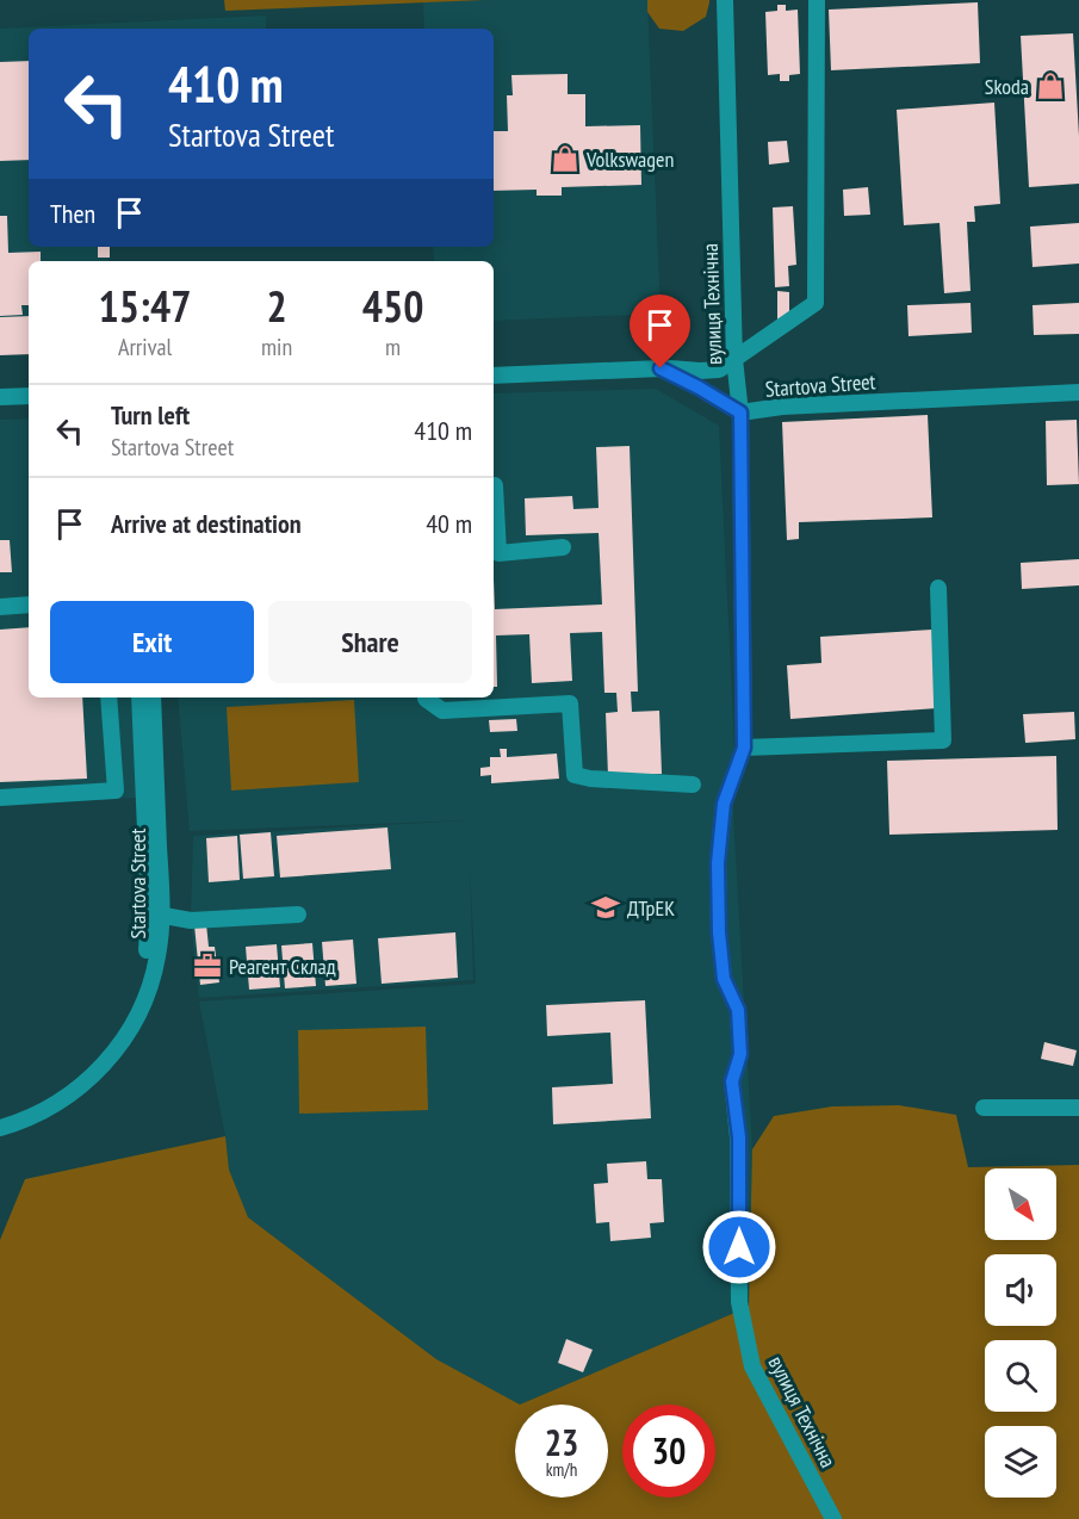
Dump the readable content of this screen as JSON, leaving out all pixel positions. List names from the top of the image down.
{
  "streets": {
    "street": ["вулиця Технічна", "Startova Street"]
  },
  "crossings": [
    ["вулиця Технічна", "Startova Street"]
  ],
  "places": {
    "shop": ["Skoda", "Volkswagen"],
    "school or university": ["ДТрЕК"],
    "office": ["Реагент Склад"]
  },
  "north": "bottom right",
  "page": {
    "turn": ["410 m", "Startova Street"],
    "then": "Then",
    "eta": [
      "15:47",
      "Arrival",
      "2",
      "min",
      "450",
      "m"
    ],
    "list": [
      {
        "name": "Turn left",
        "note": "Startova Street",
        "value": "410 m"
      },
      {
        "name": "Arrive at destination",
        "value": "40 m"
      }
    ],
    "buttons": ["Exit", "Share"],
    "speed": "23 km/h",
    "limit": "30"
  }
}
